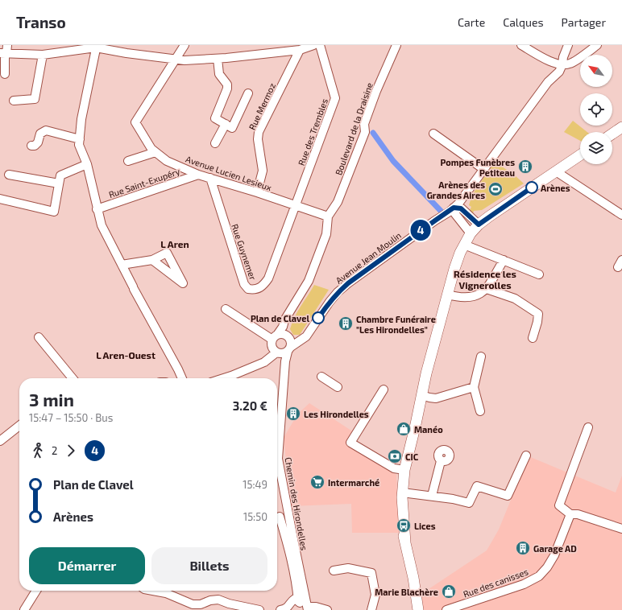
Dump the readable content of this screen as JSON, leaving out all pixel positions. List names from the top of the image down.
{
  "streets": {
    "street": [
      "Rue Mermoz",
      "Boulevard de la Draisine",
      "Rue des Trembles",
      "Avenue Lucien Lesieux",
      "Rue Saint-Exupéry",
      "Rue Guynemer",
      "Avenue Jean Moulin",
      "Chemin des Hirondelles",
      "Rue des canisses"
    ]
  },
  "crossings": [
    ["Rue Mermoz", "Avenue Lucien Lesieux"],
    ["Boulevard de la Draisine", "Avenue Lucien Lesieux"],
    ["Rue des Trembles", "Avenue Lucien Lesieux"],
    ["Rue des Trembles", "Rue Guynemer"],
    ["Avenue Lucien Lesieux", "Rue Saint-Exupéry"],
    ["Avenue Lucien Lesieux", "Rue Guynemer"],
    ["Avenue Jean Moulin", "Chemin des Hirondelles"]
  ],
  "districts": ["L Aren", "Résidence les Vignerolles", "L Aren-Ouest"],
  "places": {
    "building": [
      "Pompes Funèbres Petiteau",
      "Chambre Funéraire \"Les Hirondelles\"",
      "Les Hirondelles",
      "Garage AD"
    ],
    "other": ["Arènes", "Plan de Clavel"],
    "sports": ["Arènes des Grandes Aires"],
    "shop": ["Manéo", "Marie Blachère"],
    "bank": ["CIC"],
    "supermarket": ["Intermarché"],
    "bus stop": ["Lices"]
  },
  "lines": ["bus line 4"],
  "north": "top left",
  "page": {
    "header": "Transo",
    "nav": ["Carte", "Calques", "Partager"],
    "on_map": "4",
    "heading": ["3 min", "15:47 – 15:50 · Bus", "3.20 €"],
    "legs": ["2", "4"],
    "list": [
      {
        "name": "Plan de Clavel",
        "value": "15:49"
      },
      {
        "name": "Arènes",
        "value": "15:50"
      }
    ],
    "buttons": ["Démarrer", "Billets"]
  }
}
